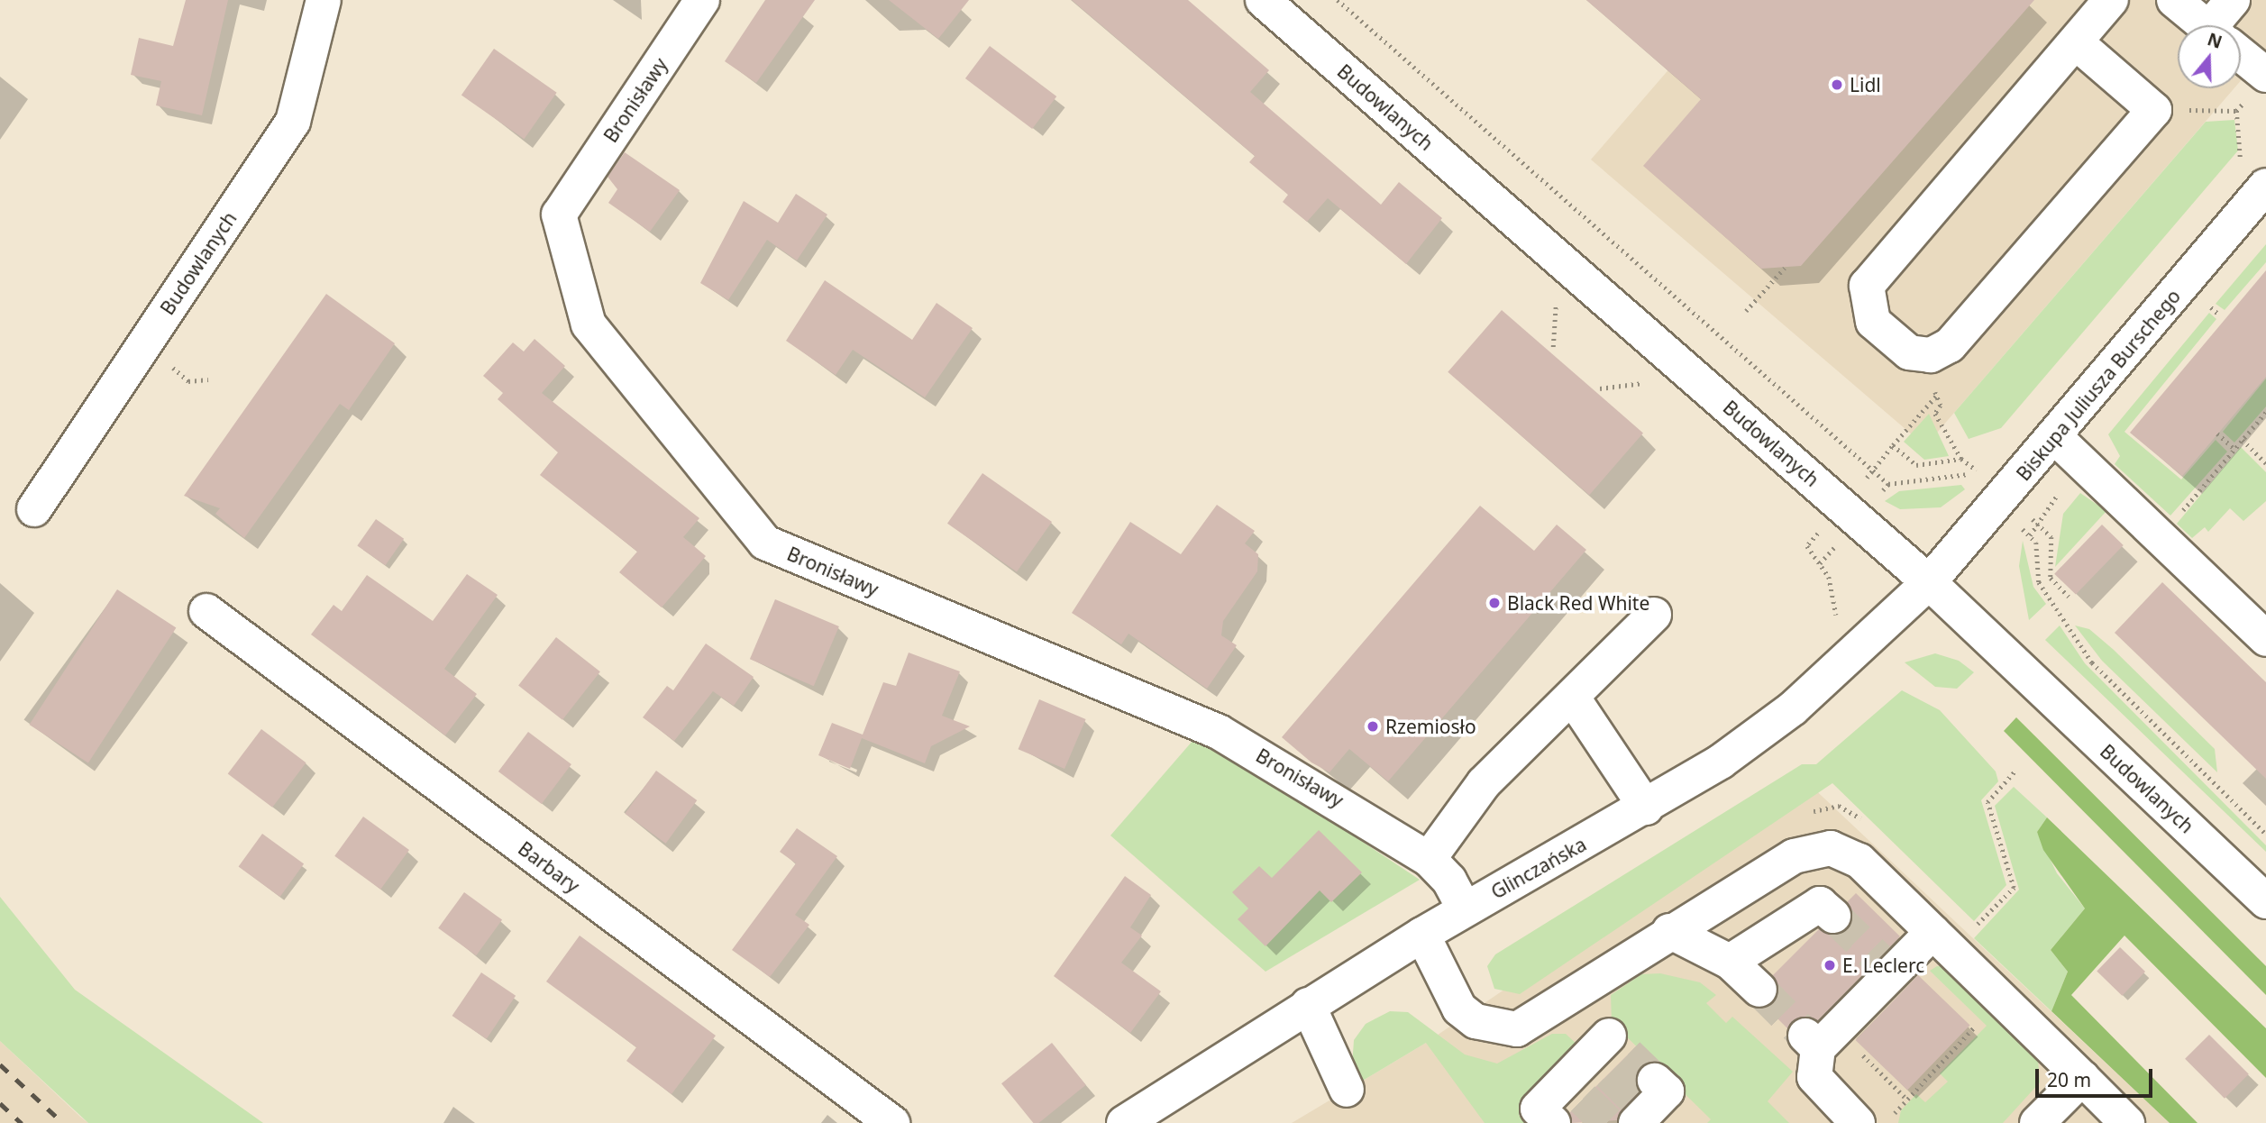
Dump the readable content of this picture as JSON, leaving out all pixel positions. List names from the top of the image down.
{
  "streets": {
    "street": [
      "Bronisławy",
      "Budowlanych",
      "Biskupa Juliusza Burschego",
      "Barbary",
      "Glinczańska"
    ]
  },
  "crossings": [
    ["Bronisławy", "Glinczańska"],
    ["Budowlanych", "Biskupa Juliusza Burschego"],
    ["Budowlanych", "Glinczańska"],
    ["Biskupa Juliusza Burschego", "Glinczańska"]
  ],
  "places": [
    "Lidl",
    "Black Red White",
    "Rzemiosło",
    "E. Leclerc"
  ],
  "scale_bar": "20 m",
  "north": "top"
}
